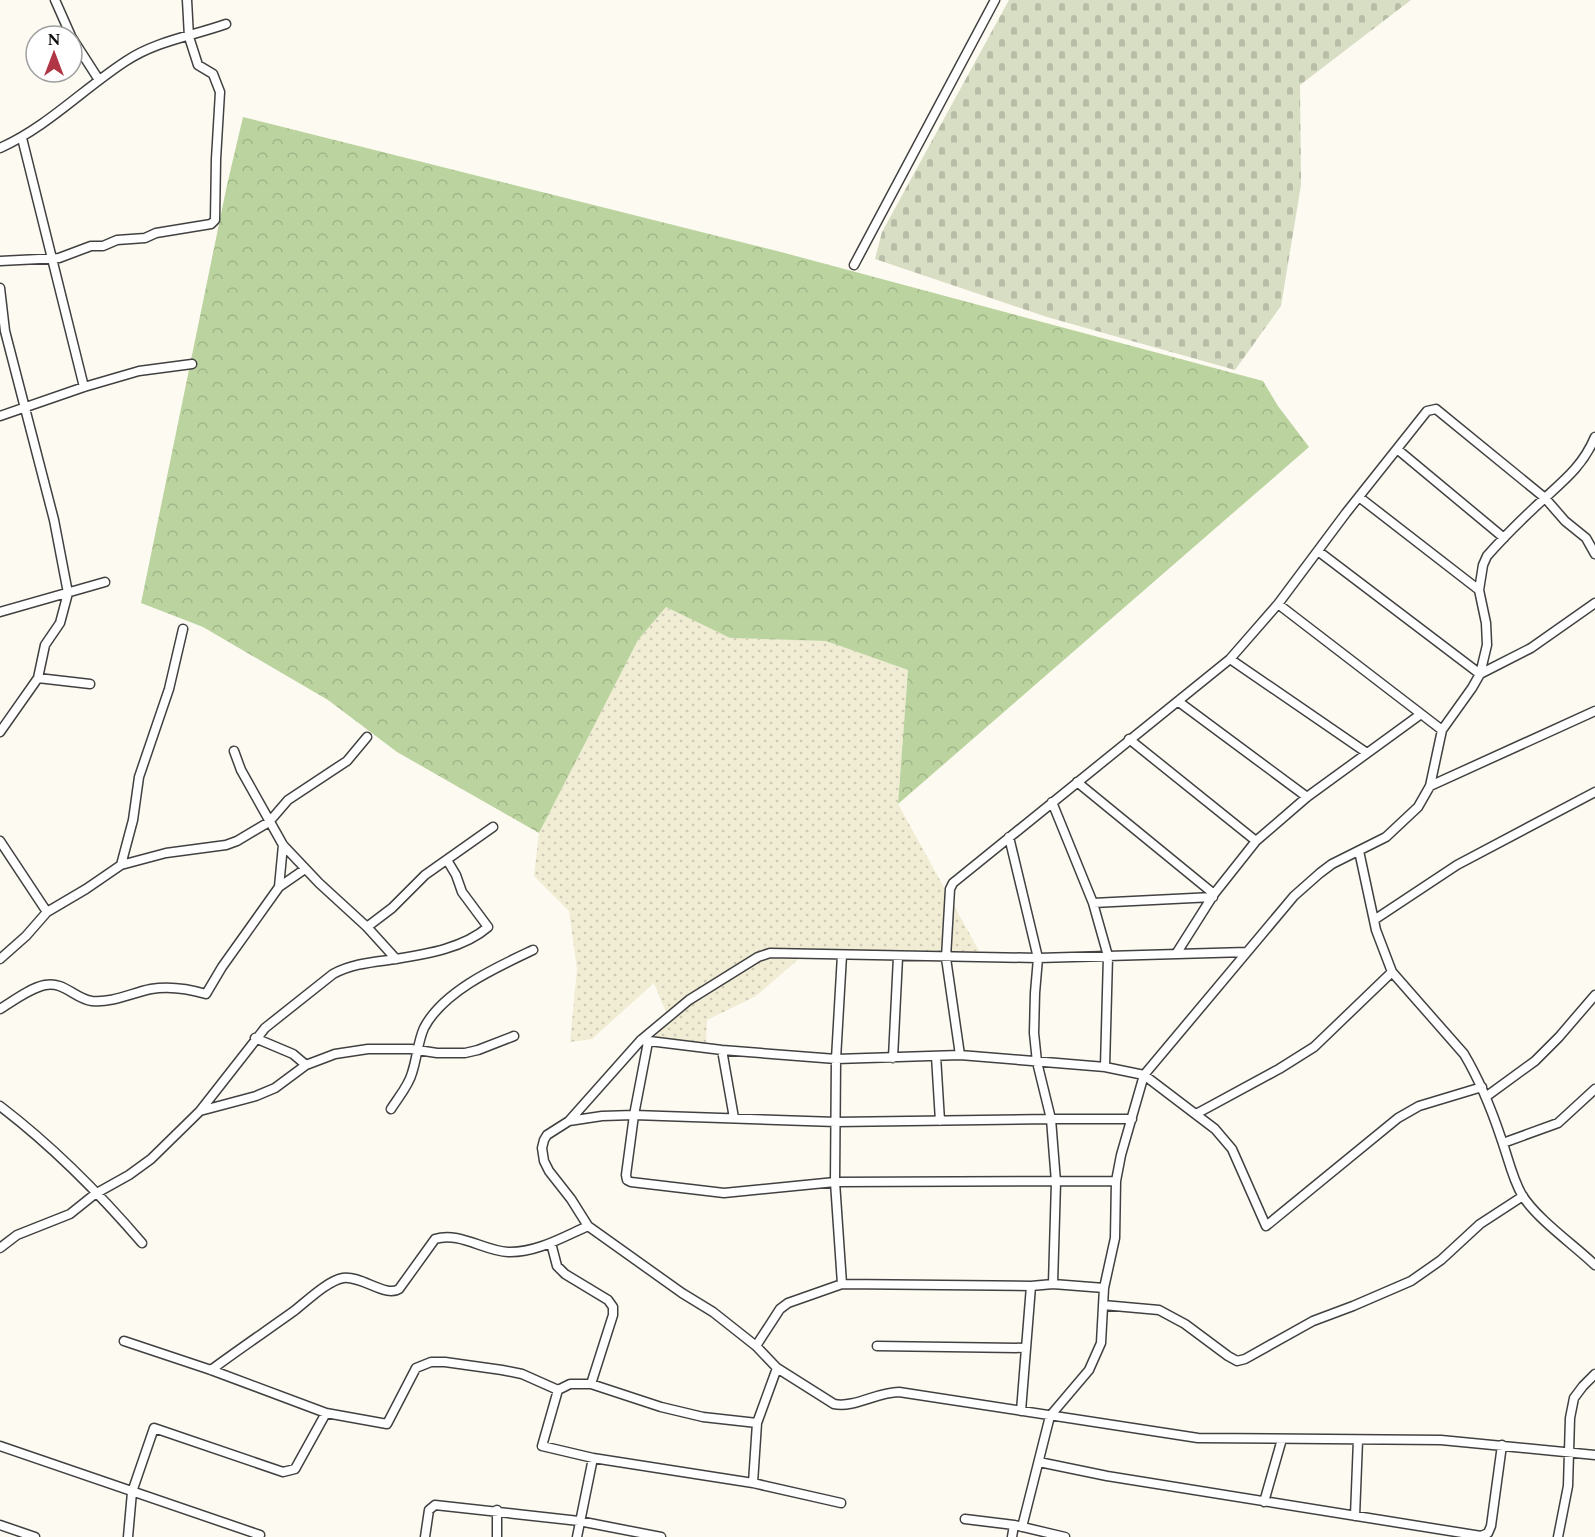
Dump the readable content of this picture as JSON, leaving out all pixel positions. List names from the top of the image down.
{
  "north": "top"
}
